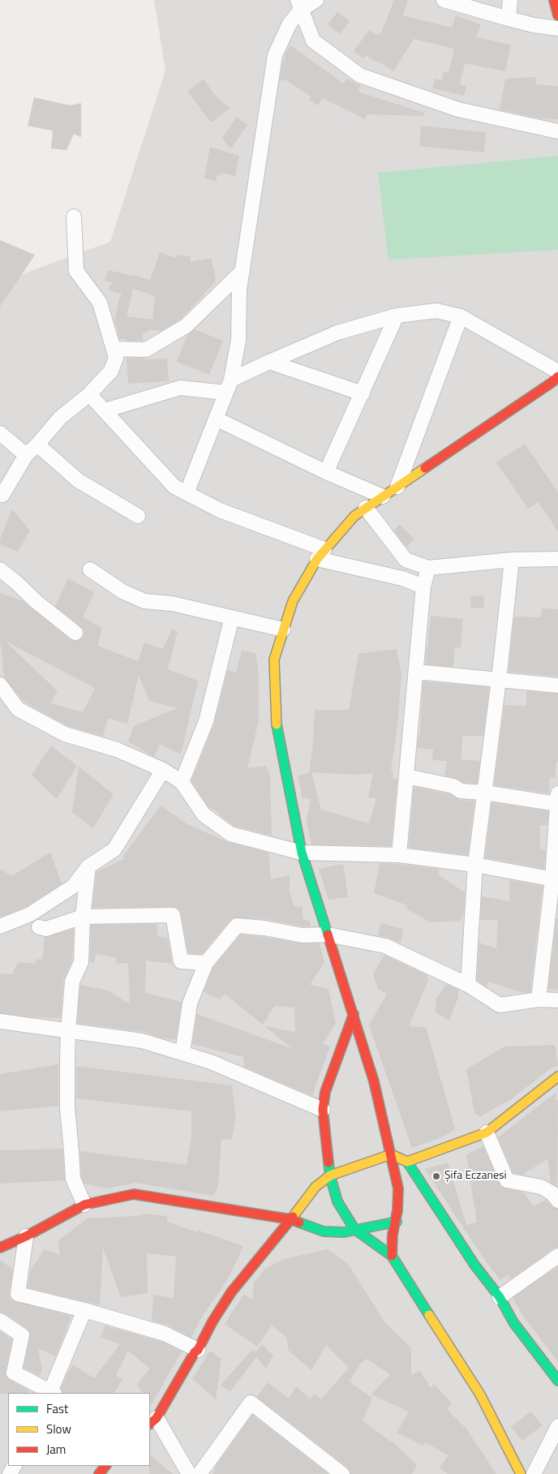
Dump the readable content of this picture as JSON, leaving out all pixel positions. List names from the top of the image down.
{
  "places": ["Şifa Eczanesi"],
  "legend": ["Fast", "Slow", "Jam"]
}
